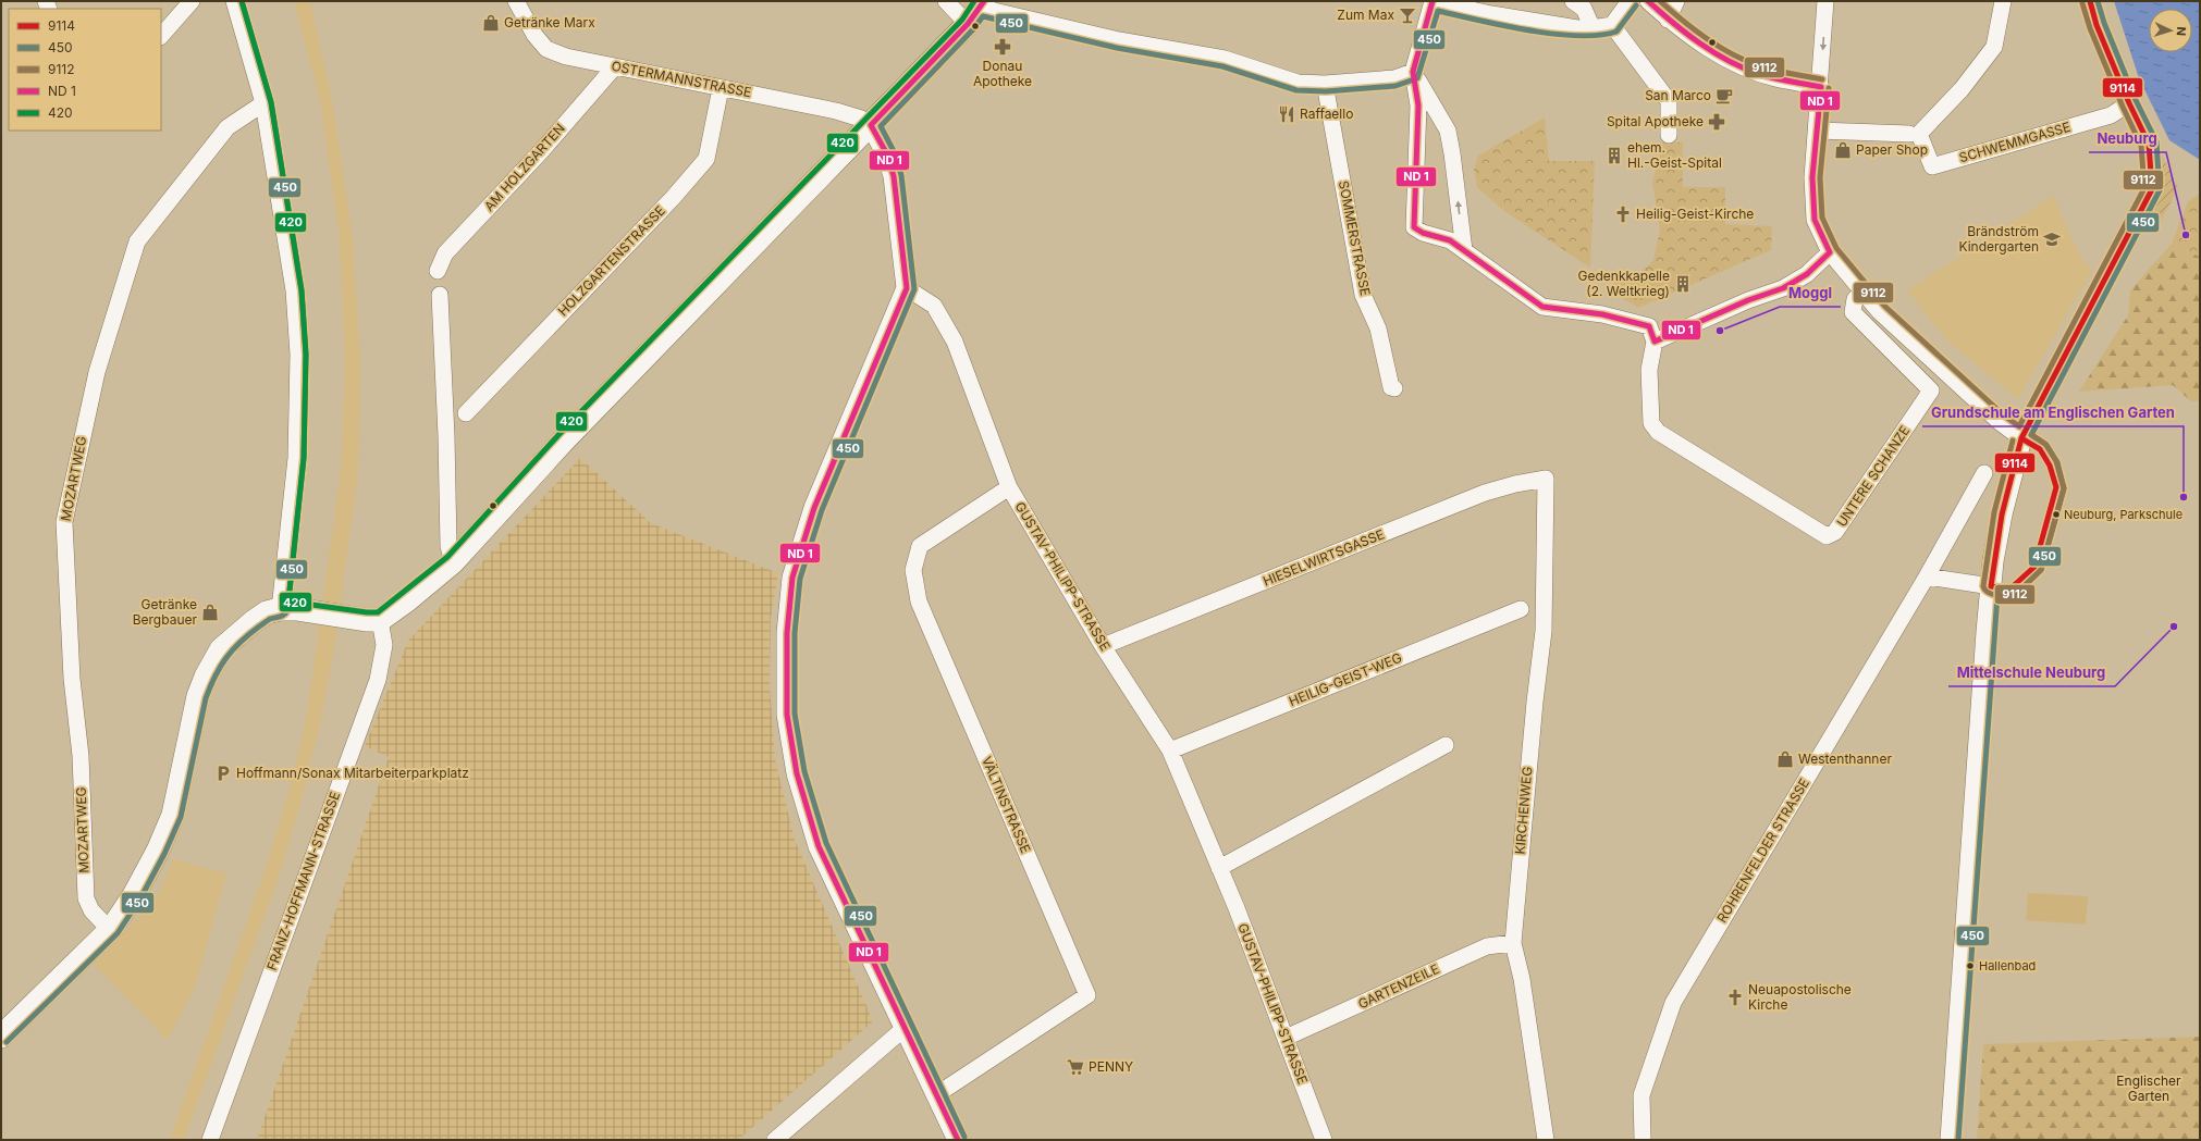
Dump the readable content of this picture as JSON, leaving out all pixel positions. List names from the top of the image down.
{
  "streets": {
    "street": [
      "OSTERMANNSTRASSE",
      "SCHWEMMGASSE",
      "AM HOLZGARTEN",
      "SOMMERSTRASSE",
      "HOLZGARTENSTRASSE",
      "UNTERE SCHANZE",
      "MOZARTWEG",
      "HIESELWIRTSGASSE",
      "GUSTAV-PHILIPP-STRASSE",
      "HEILIG-GEIST-WEG",
      "VÄLTINSTRASSE",
      "KIRCHENWEG",
      "ROHRENFELDER STRASSE",
      "FRANZ-HOFFMANN-STRASSE",
      "GARTENZEILE"
    ]
  },
  "crossings": [
    ["OSTERMANNSTRASSE", "AM HOLZGARTEN"],
    ["OSTERMANNSTRASSE", "HOLZGARTENSTRASSE"],
    ["HIESELWIRTSGASSE", "GUSTAV-PHILIPP-STRASSE"],
    ["HIESELWIRTSGASSE", "KIRCHENWEG"],
    ["GUSTAV-PHILIPP-STRASSE", "HEILIG-GEIST-WEG"],
    ["GUSTAV-PHILIPP-STRASSE", "VÄLTINSTRASSE"],
    ["GUSTAV-PHILIPP-STRASSE", "GARTENZEILE"],
    ["KIRCHENWEG", "GARTENZEILE"]
  ],
  "parks": ["Englischer Garten"],
  "places": {
    "bar": ["Zum Max"],
    "shop": [
      "Getränke Marx",
      "Paper Shop",
      "Getränke Bergbauer",
      "Westenthanner"
    ],
    "pharmacy": ["Donau Apotheke", "Spital Apotheke"],
    "cafe": ["San Marco"],
    "restaurant": ["Raffaello"],
    "building": ["ehem. Hl.-Geist-Spital", "Gedenkkapelle (2. Weltkrieg)"],
    "church": ["Heilig-Geist-Kirche", "Neuapostolische Kirche"],
    "other": [
      "Neuburg",
      "Moggl",
      "Grundschule am Englischen Garten",
      "Neuburg, Parkschule",
      "Mittelschule Neuburg",
      "Hallenbad"
    ],
    "school or university": ["Brändström Kindergarten"],
    "parking": ["Hoffmann/Sonax Mitarbeiterparkplatz"],
    "supermarket": ["PENNY"]
  },
  "lines": [
    "transit line 9114",
    "transit line 450",
    "transit line 9112",
    "transit line 420"
  ],
  "legend": [
    "9114",
    "450",
    "9112",
    "ND 1",
    "420"
  ],
  "north": "right"
}
